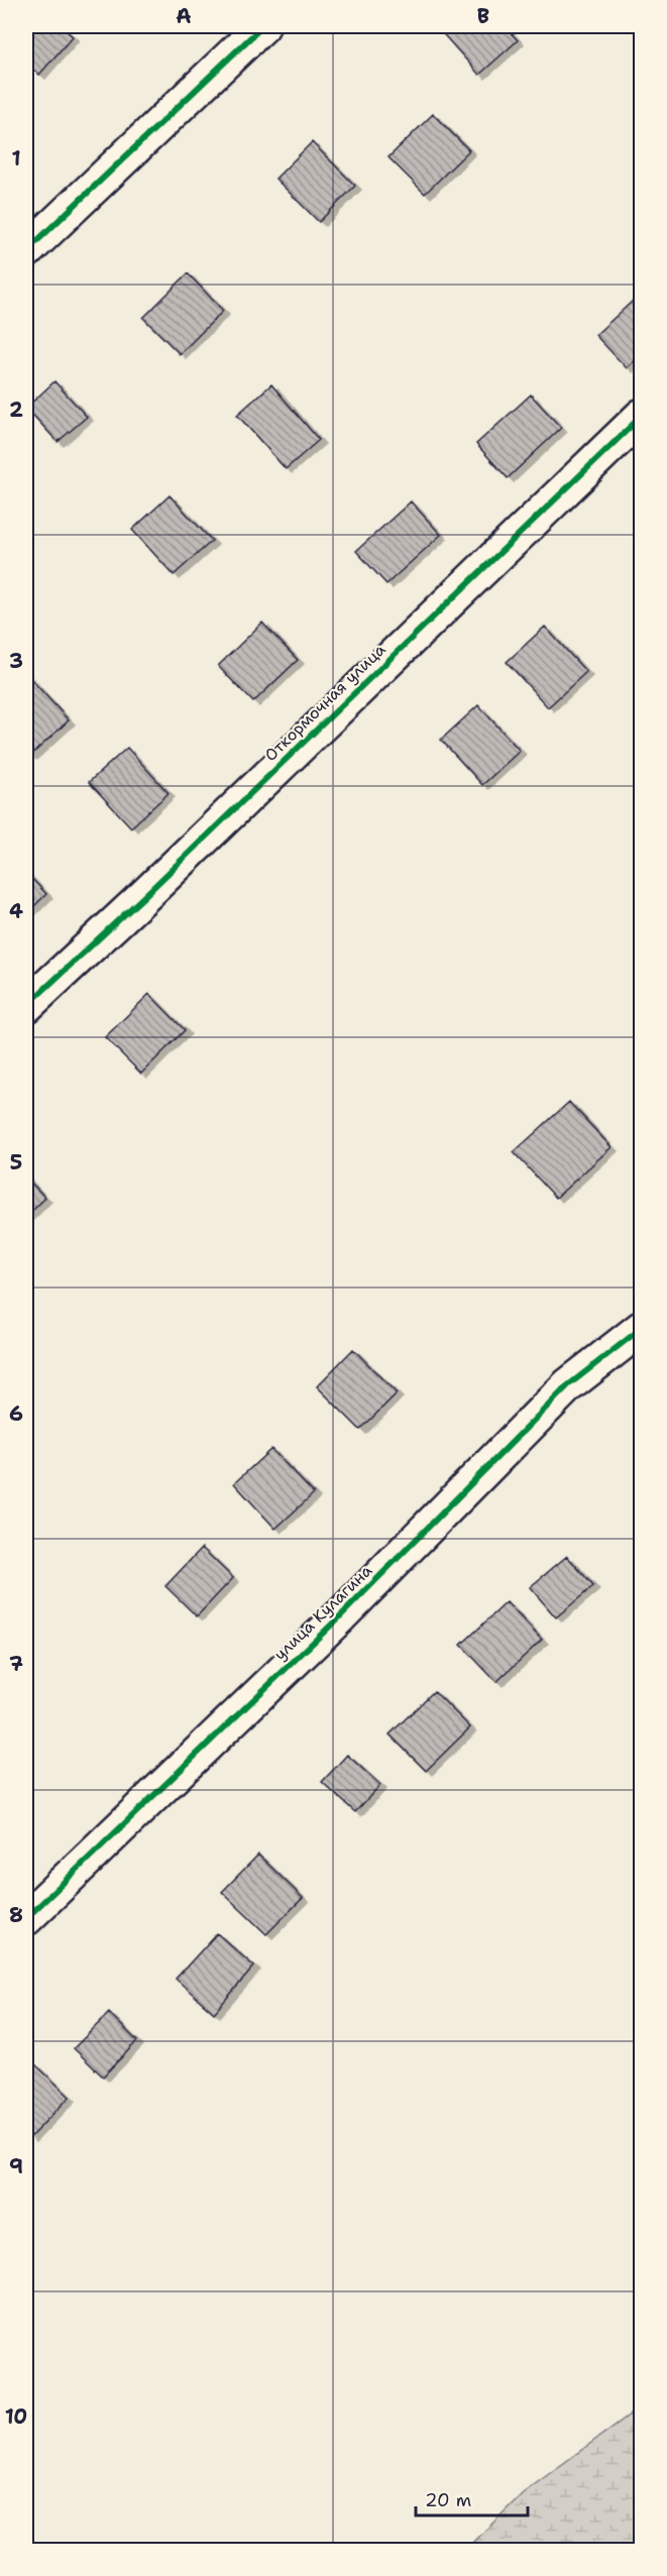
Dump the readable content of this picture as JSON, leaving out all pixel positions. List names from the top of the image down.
{
  "streets": {
    "street": ["Откормочная улица", "улица Кулагина"]
  },
  "scale_bar": "20 m",
  "grid": {
    "columns": ["A", "B"],
    "rows": [
      "1",
      "2",
      "3",
      "4",
      "5",
      "6",
      "7",
      "8",
      "9",
      "10"
    ]
  }
}
